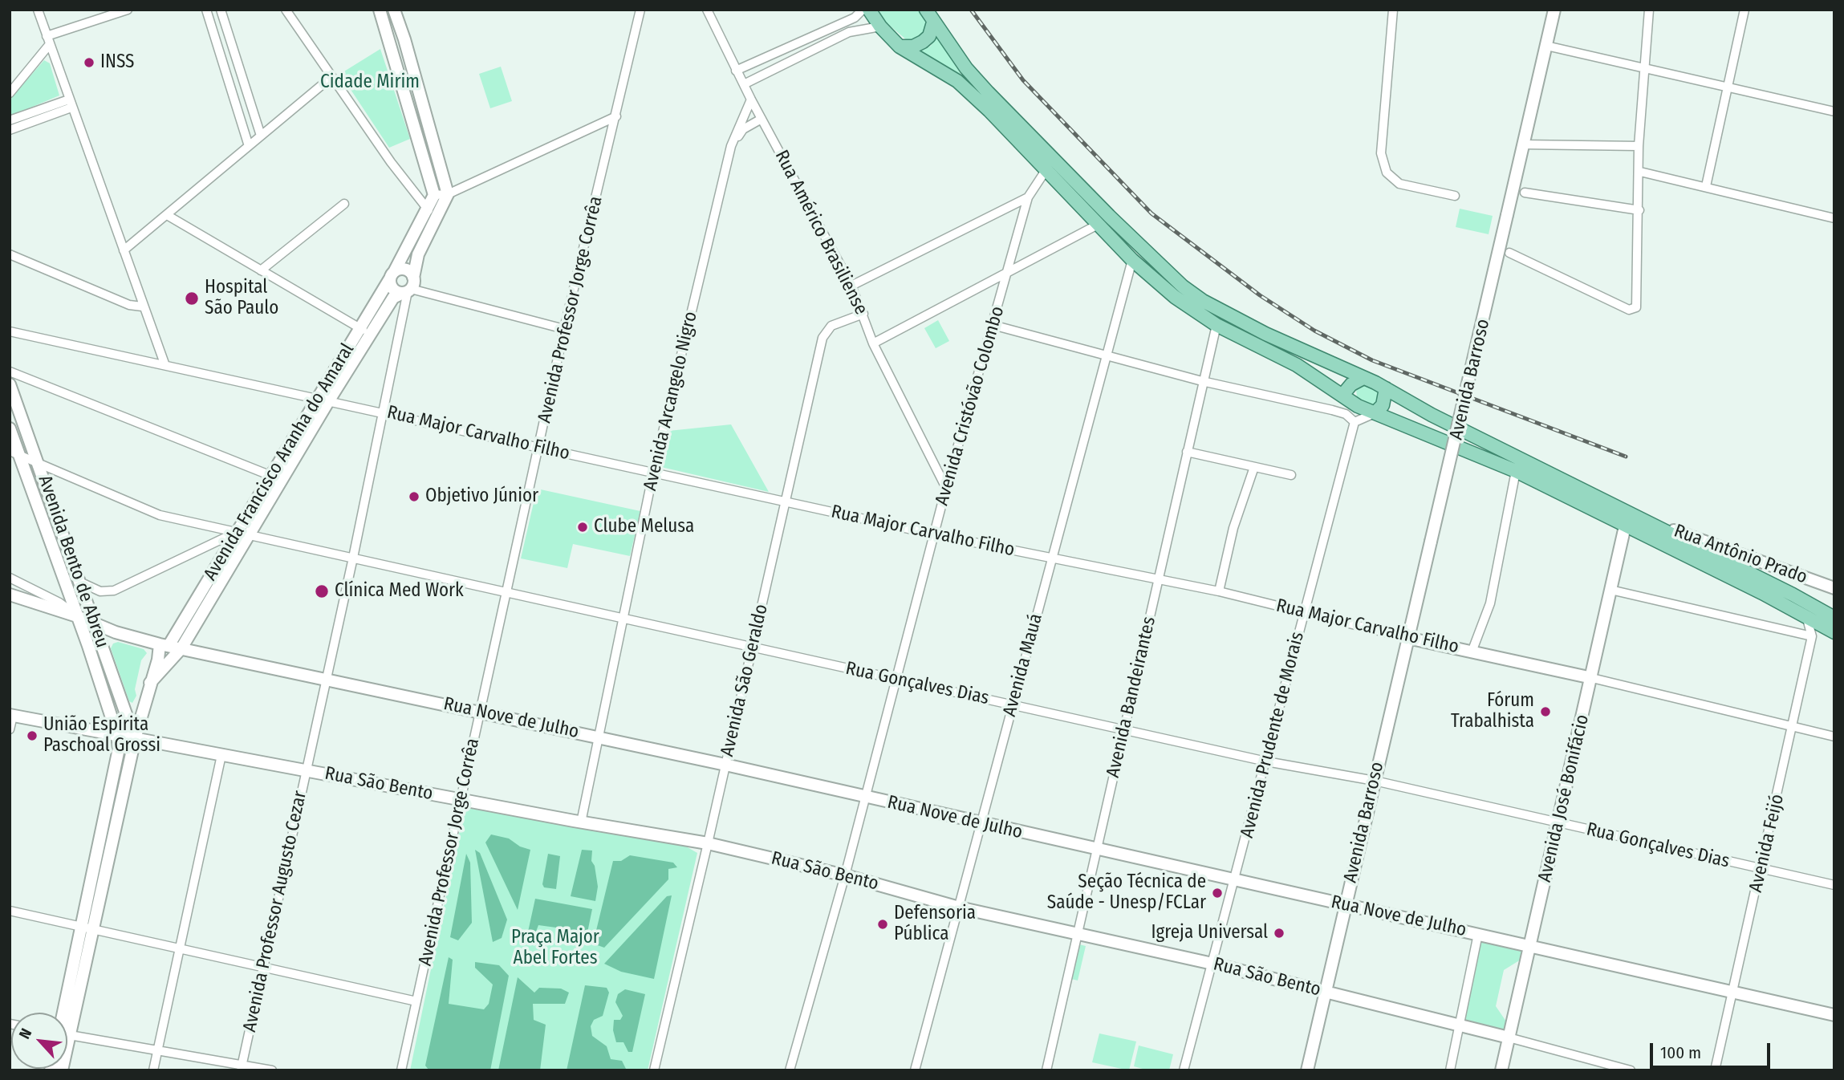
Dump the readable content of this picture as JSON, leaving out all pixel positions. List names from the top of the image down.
{
  "streets": {
    "street": [
      "Rua Américo Brasiliense",
      "Avenida Professor Jorge Corrêa",
      "Avenida Barroso",
      "Avenida Arcangelo Nigro",
      "Avenida Cristóvão Colombo",
      "Rua Major Carvalho Filho",
      "Avenida Francisco Aranha do Amaral",
      "Rua Antônio Prado",
      "Avenida Bento de Abreu",
      "Avenida Mauá",
      "Avenida São Geraldo",
      "Rua Gonçalves Dias",
      "Avenida Bandeirantes",
      "Rua Nove de Julho",
      "Avenida Prudente de Morais",
      "Rua São Bento",
      "Avenida José Bonifácio",
      "Avenida Feijó",
      "Avenida Professor Augusto Cezar"
    ]
  },
  "crossings": [
    ["Rua Américo Brasiliense", "Avenida Arcangelo Nigro"],
    ["Rua Américo Brasiliense", "Avenida Cristóvão Colombo"],
    ["Rua Américo Brasiliense", "Avenida São Geraldo"],
    ["Avenida Professor Jorge Corrêa", "Rua Major Carvalho Filho"],
    ["Avenida Professor Jorge Corrêa", "Rua Gonçalves Dias"],
    ["Avenida Professor Jorge Corrêa", "Rua Nove de Julho"],
    ["Avenida Professor Jorge Corrêa", "Rua São Bento"],
    ["Avenida Barroso", "Rua Major Carvalho Filho"],
    ["Avenida Barroso", "Rua Gonçalves Dias"],
    ["Avenida Barroso", "Rua Nove de Julho"],
    ["Avenida Barroso", "Rua São Bento"],
    ["Avenida Arcangelo Nigro", "Rua Major Carvalho Filho"],
    ["Avenida Arcangelo Nigro", "Rua Gonçalves Dias"],
    ["Avenida Arcangelo Nigro", "Rua Nove de Julho"],
    ["Avenida Arcangelo Nigro", "Rua São Bento"],
    ["Avenida Cristóvão Colombo", "Rua Major Carvalho Filho"],
    ["Avenida Cristóvão Colombo", "Rua Gonçalves Dias"],
    ["Avenida Cristóvão Colombo", "Rua Nove de Julho"],
    ["Avenida Cristóvão Colombo", "Rua São Bento"],
    ["Rua Major Carvalho Filho", "Avenida Francisco Aranha do Amaral"],
    ["Rua Major Carvalho Filho", "Avenida Mauá"],
    ["Rua Major Carvalho Filho", "Avenida São Geraldo"],
    ["Rua Major Carvalho Filho", "Avenida Bandeirantes"],
    ["Rua Major Carvalho Filho", "Avenida Prudente de Morais"],
    ["Rua Major Carvalho Filho", "Avenida José Bonifácio"],
    ["Rua Major Carvalho Filho", "Avenida Feijó"],
    ["Rua Major Carvalho Filho", "Avenida Professor Augusto Cezar"],
    ["Avenida Francisco Aranha do Amaral", "Avenida Bento de Abreu"],
    ["Avenida Francisco Aranha do Amaral", "Rua Gonçalves Dias"],
    ["Avenida Francisco Aranha do Amaral", "Rua Nove de Julho"],
    ["Avenida Francisco Aranha do Amaral", "Rua São Bento"],
    ["Avenida Francisco Aranha do Amaral", "Avenida Professor Augusto Cezar"],
    ["Avenida Bento de Abreu", "Rua Gonçalves Dias"],
    ["Avenida Bento de Abreu", "Rua Nove de Julho"],
    ["Avenida Bento de Abreu", "Rua São Bento"],
    ["Avenida Mauá", "Rua Gonçalves Dias"],
    ["Avenida Mauá", "Rua Nove de Julho"],
    ["Avenida Mauá", "Rua São Bento"],
    ["Avenida São Geraldo", "Rua Gonçalves Dias"],
    ["Avenida São Geraldo", "Rua Nove de Julho"],
    ["Avenida São Geraldo", "Rua São Bento"],
    ["Rua Gonçalves Dias", "Avenida Bandeirantes"],
    ["Rua Gonçalves Dias", "Avenida Prudente de Morais"],
    ["Rua Gonçalves Dias", "Avenida José Bonifácio"],
    ["Rua Gonçalves Dias", "Avenida Feijó"],
    ["Rua Gonçalves Dias", "Avenida Professor Augusto Cezar"],
    ["Avenida Bandeirantes", "Rua Nove de Julho"],
    ["Avenida Bandeirantes", "Rua São Bento"],
    ["Rua Nove de Julho", "Avenida Prudente de Morais"],
    ["Rua Nove de Julho", "Avenida José Bonifácio"],
    ["Rua Nove de Julho", "Avenida Feijó"],
    ["Rua Nove de Julho", "Avenida Professor Augusto Cezar"],
    ["Avenida Prudente de Morais", "Rua São Bento"],
    ["Rua São Bento", "Avenida José Bonifácio"],
    ["Rua São Bento", "Avenida Professor Augusto Cezar"]
  ],
  "parks": ["Cidade Mirim", "Praça Major Abel Fortes"],
  "places": [
    "INSS",
    "Hospital São Paulo",
    "Objetivo Júnior",
    "Clube Melusa",
    "Clínica Med Work",
    "Fórum Trabalhista",
    "União Espírita Paschoal Grossi",
    "Seção Técnica de Saúde - Unesp/FCLar",
    "Defensoria Pública",
    "Igreja Universal"
  ],
  "scale_bar": "100 m",
  "north": "top left"
}
